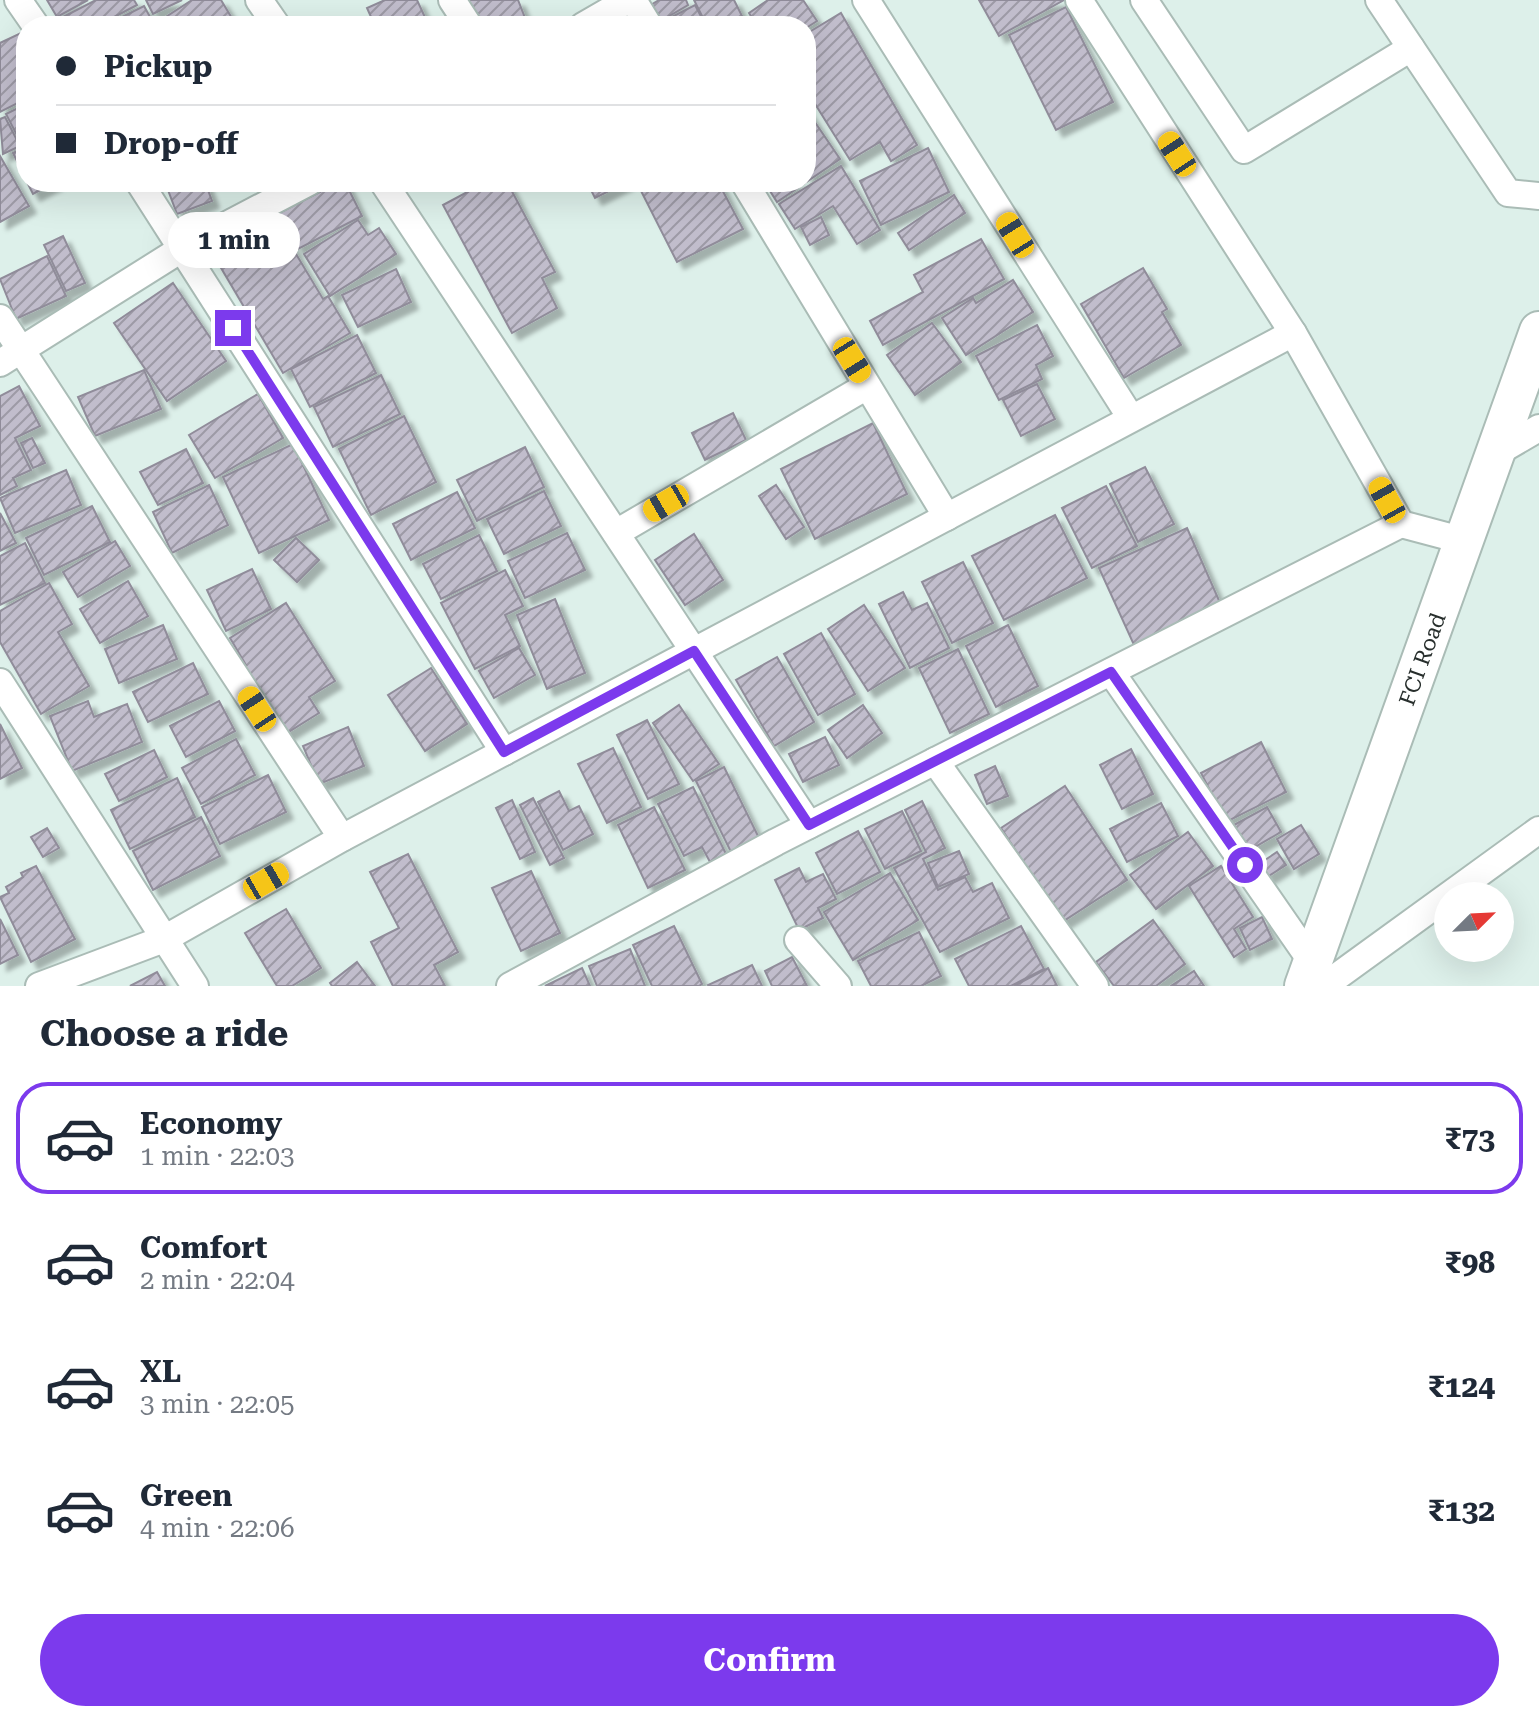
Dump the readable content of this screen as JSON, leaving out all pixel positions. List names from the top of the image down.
{
  "streets": {
    "street": ["FCI Road"]
  },
  "north": "top right",
  "page": {
    "banner": ["Pickup", "Drop-off"],
    "bubble": "1 min",
    "heading": "Choose a ride",
    "list": [
      {
        "name": "Economy",
        "note": "1 min · 22:03",
        "value": "₹73"
      },
      {
        "name": "Comfort",
        "note": "2 min · 22:04",
        "value": "₹98"
      },
      {
        "name": "XL",
        "note": "3 min · 22:05",
        "value": "₹124"
      },
      {
        "name": "Green",
        "note": "4 min · 22:06",
        "value": "₹132"
      }
    ],
    "buttons": "Confirm"
  }
}
